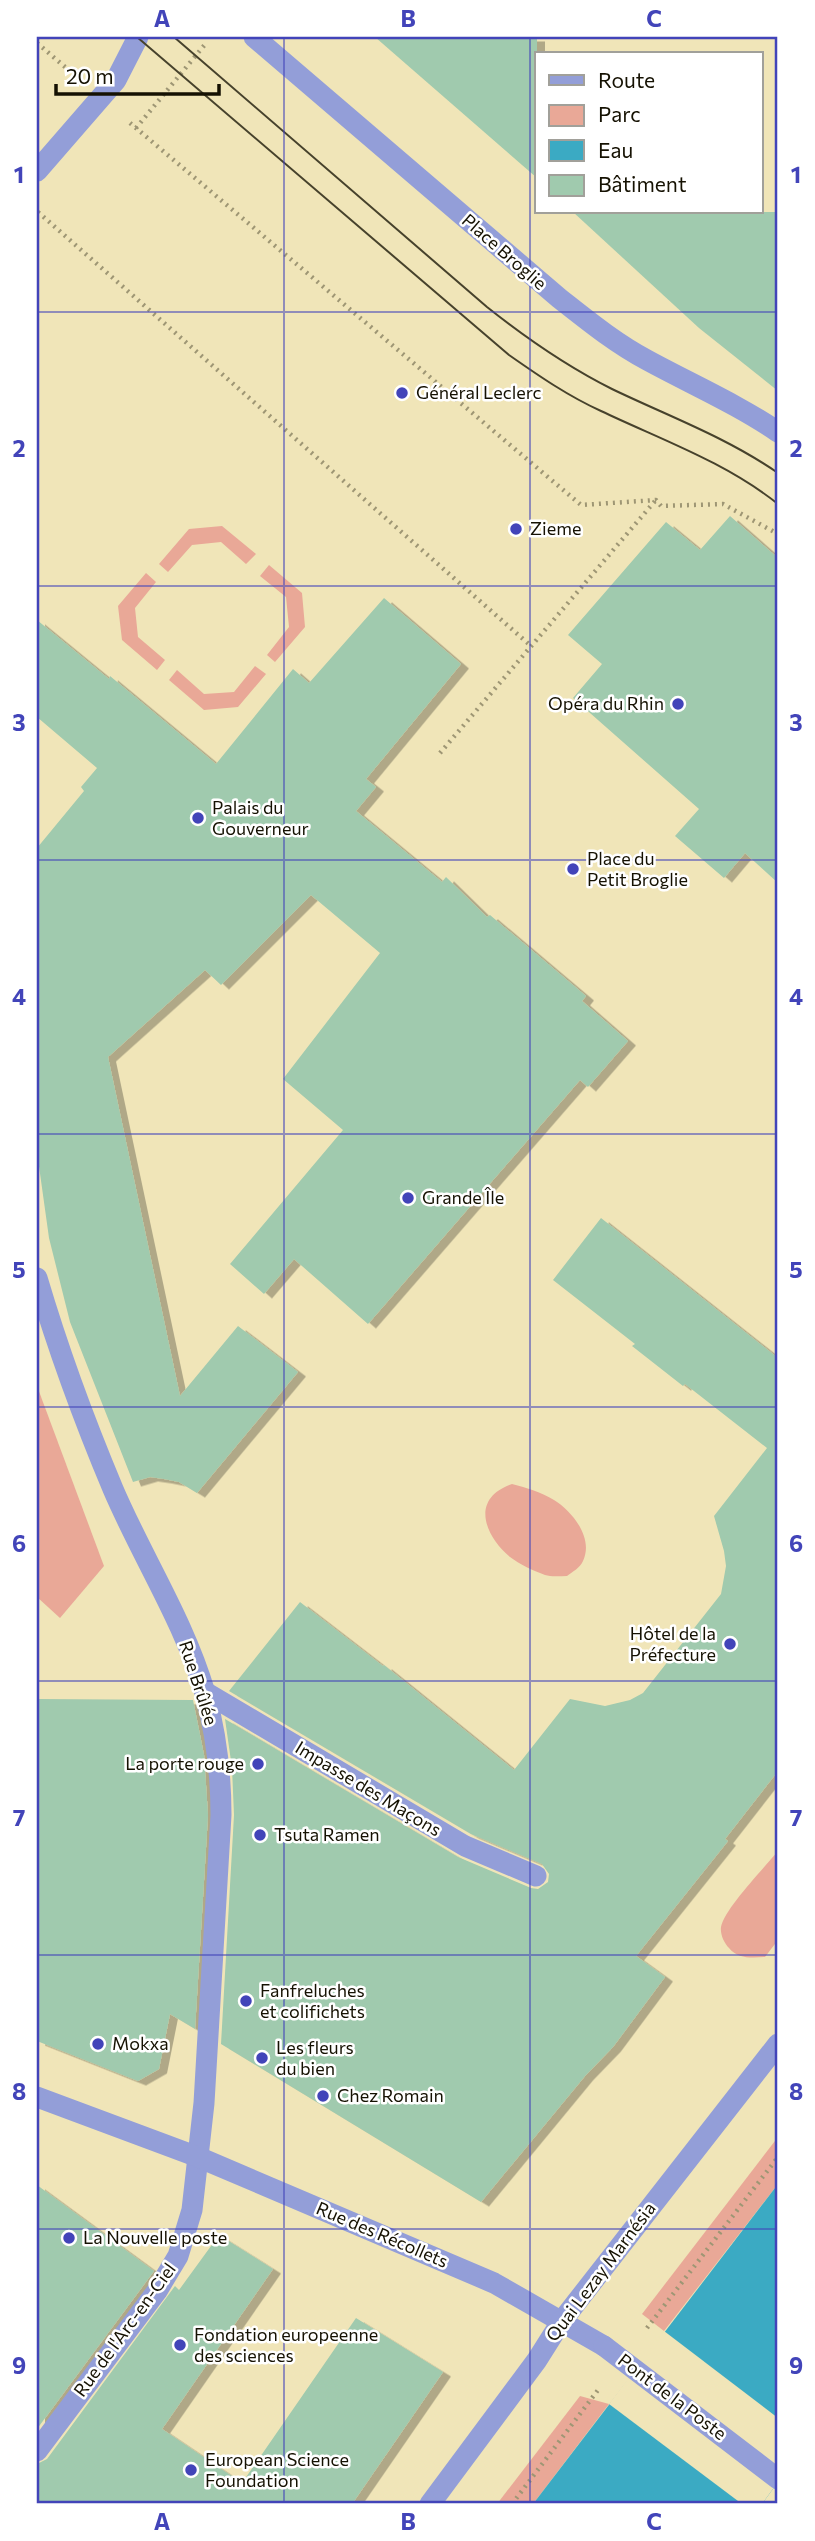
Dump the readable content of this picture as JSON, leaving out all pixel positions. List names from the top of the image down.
{
  "streets": {
    "street": [
      "Place Broglie",
      "Rue Brûlée",
      "Impasse des Maçons",
      "Rue des Récollets",
      "Quai Lezay Marnésia",
      "Rue de l'Arc-en-Ciel",
      "Pont de la Poste"
    ]
  },
  "crossings": [
    ["Rue Brûlée", "Impasse des Maçons"],
    ["Rue Brûlée", "Rue des Récollets"],
    ["Rue Brûlée", "Rue de l'Arc-en-Ciel"],
    ["Rue des Récollets", "Quai Lezay Marnésia"],
    ["Rue des Récollets", "Rue de l'Arc-en-Ciel"],
    ["Rue des Récollets", "Pont de la Poste"],
    ["Quai Lezay Marnésia", "Pont de la Poste"]
  ],
  "places": [
    "Général Leclerc",
    "Zieme",
    "Opéra du Rhin",
    "Palais du Gouverneur",
    "Place du Petit Broglie",
    "Grande Île",
    "Hôtel de la Préfecture",
    "La porte rouge",
    "Tsuta Ramen",
    "Fanfreluches et colifichets",
    "Mokxa",
    "Les fleurs du bien",
    "Chez Romain",
    "La Nouvelle poste",
    "Fondation europeenne des sciences",
    "European Science Foundation"
  ],
  "legend": [
    "Route",
    "Parc",
    "Eau",
    "Bâtiment"
  ],
  "scale_bar": "20 m",
  "grid": {
    "columns": ["A", "B", "C"],
    "rows": [
      "1",
      "2",
      "3",
      "4",
      "5",
      "6",
      "7",
      "8",
      "9"
    ]
  }
}
